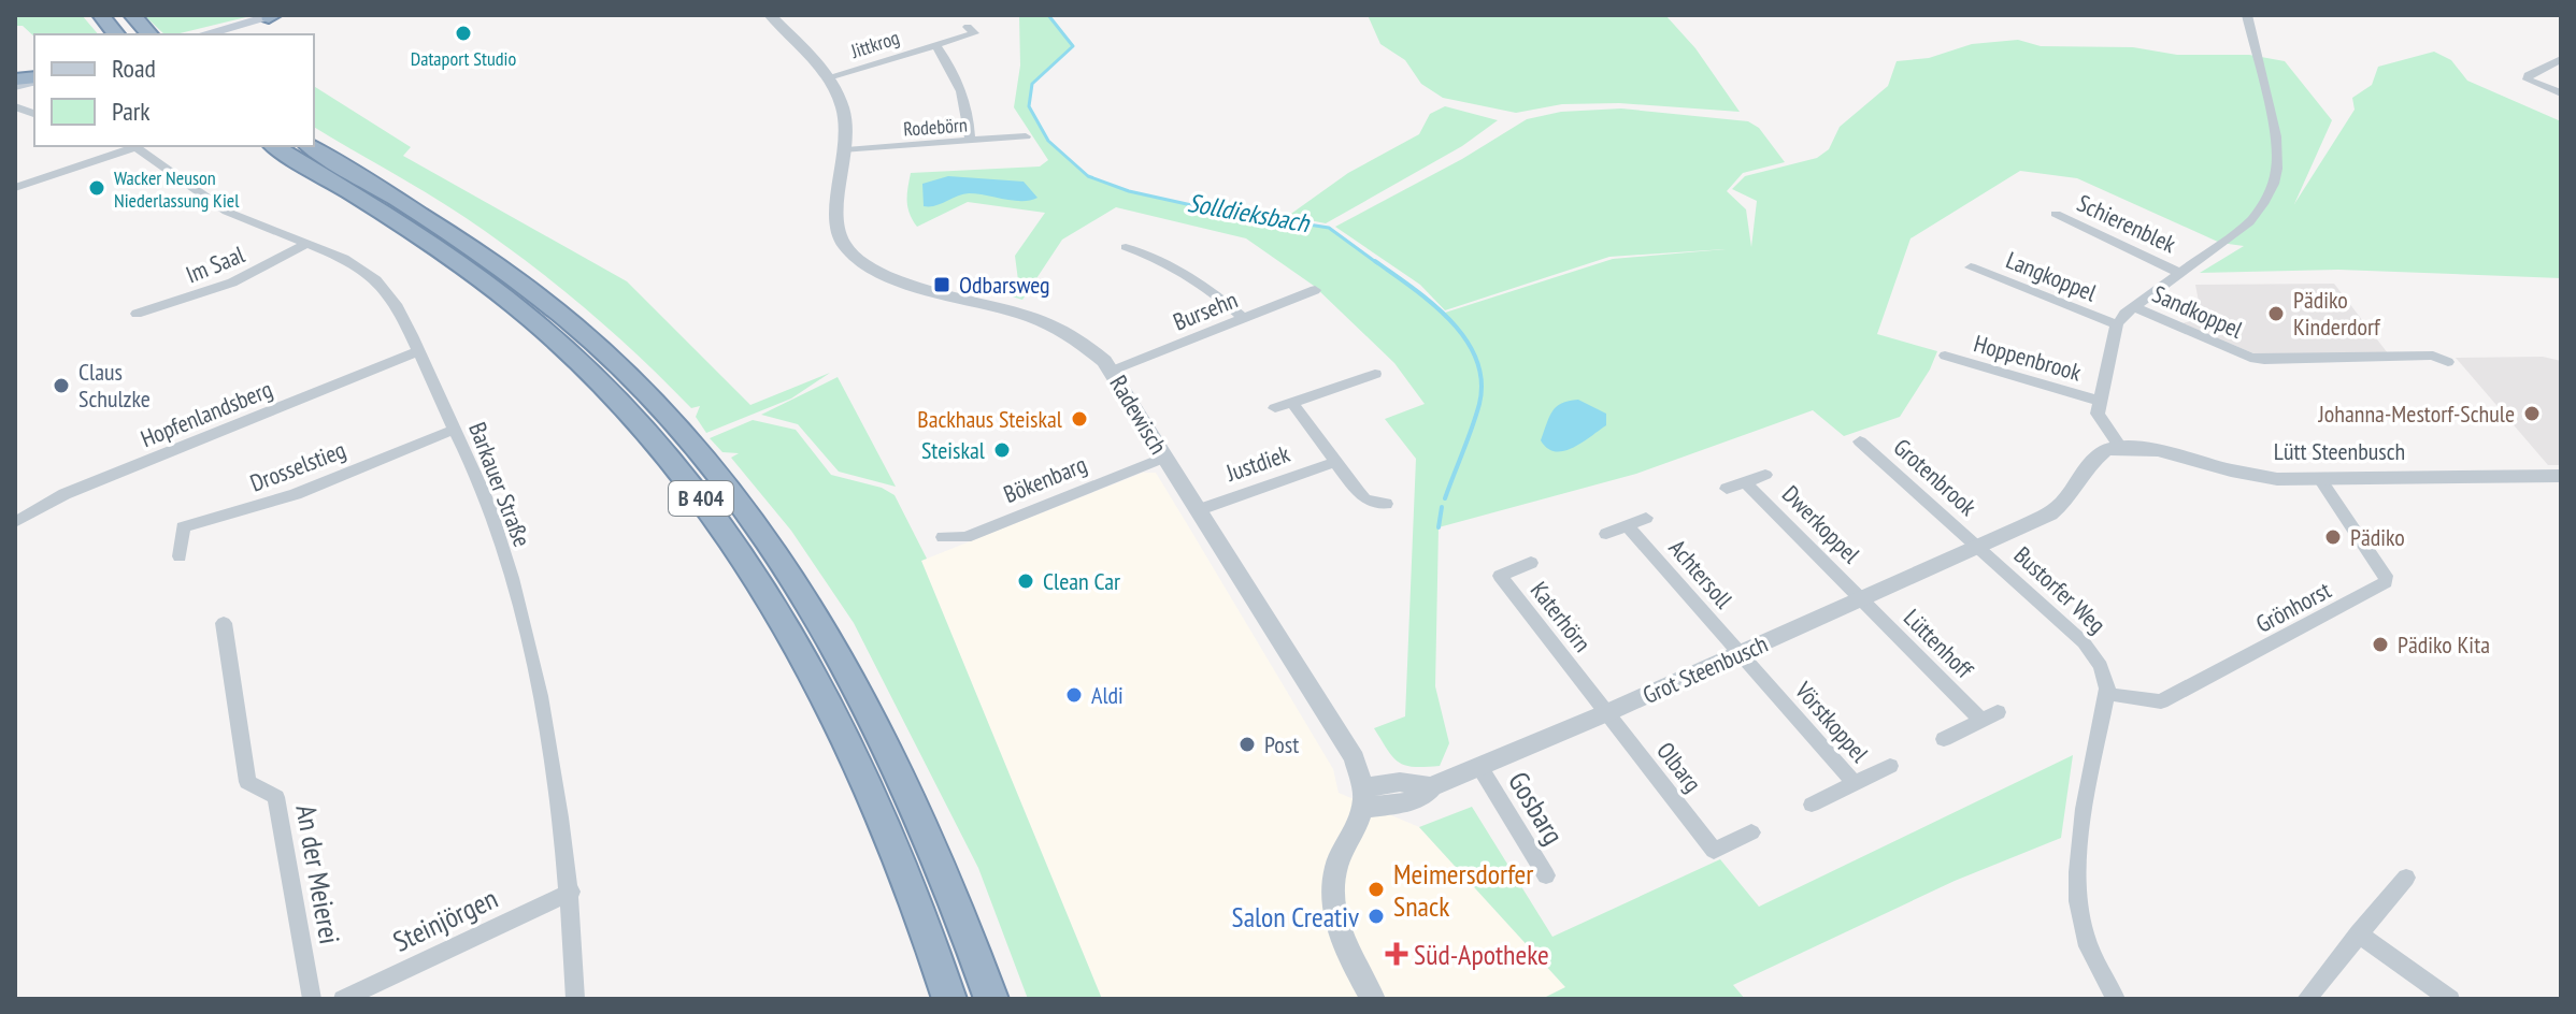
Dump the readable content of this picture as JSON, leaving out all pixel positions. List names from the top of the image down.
{
  "streets": {
    "highway": ["B 404"],
    "street": [
      "Jittkrog",
      "Rodebörn",
      "Schierenblek",
      "Im Saal",
      "Langkoppel",
      "Bursehn",
      "Sandkoppel",
      "Hoppenbrook",
      "Hopfenlandsberg",
      "Radewisch",
      "Lütt Steenbusch",
      "Justdiek",
      "Drosselstieg",
      "Grotenbrook",
      "Bökenbarg",
      "Barkauer Straße",
      "Dwerkoppel",
      "Achtersoll",
      "Bustorfer Weg",
      "Grönhorst",
      "Katerhörn",
      "Lüttenhoff",
      "Grot Steenbusch",
      "Vörstkoppel",
      "Olbarg",
      "Gosbarg",
      "An der Meierei",
      "Steinjörgen"
    ]
  },
  "crossings": [
    ["Jittkrog", "Radewisch"],
    ["Rodebörn", "Radewisch"],
    ["Im Saal", "Barkauer Straße"],
    ["Bursehn", "Radewisch"],
    ["Hopfenlandsberg", "Barkauer Straße"],
    ["Radewisch", "Justdiek"],
    ["Radewisch", "Bökenbarg"],
    ["Radewisch", "Grot Steenbusch"],
    ["Lütt Steenbusch", "Bustorfer Weg"],
    ["Lütt Steenbusch", "Grönhorst"],
    ["Drosselstieg", "Barkauer Straße"],
    ["Grotenbrook", "Bustorfer Weg"],
    ["Grotenbrook", "Grot Steenbusch"],
    ["Barkauer Straße", "Steinjörgen"],
    ["Dwerkoppel", "Lüttenhoff"],
    ["Dwerkoppel", "Grot Steenbusch"],
    ["Achtersoll", "Grot Steenbusch"],
    ["Achtersoll", "Vörstkoppel"],
    ["Bustorfer Weg", "Grönhorst"],
    ["Bustorfer Weg", "Grot Steenbusch"],
    ["Katerhörn", "Grot Steenbusch"],
    ["Katerhörn", "Olbarg"],
    ["Lüttenhoff", "Grot Steenbusch"],
    ["Grot Steenbusch", "Vörstkoppel"],
    ["Grot Steenbusch", "Olbarg"],
    ["Grot Steenbusch", "Gosbarg"]
  ],
  "water": ["Solldieksbach"],
  "places": {
    "other": [
      "Dataport Studio",
      "Wacker Neuson Niederlassung Kiel",
      "Pädiko Kinderdorf",
      "Claus Schulzke",
      "Johanna-Mestorf-Schule",
      "Backhaus Steiskal",
      "Steiskal",
      "Pädiko",
      "Clean Car",
      "Pädiko Kita",
      "Aldi",
      "Post",
      "Meimersdorfer Snack",
      "Salon Creativ"
    ],
    "transit": ["Odbarsweg"],
    "health": ["Süd-Apotheke"]
  },
  "legend": ["Road", "Park"]
}
